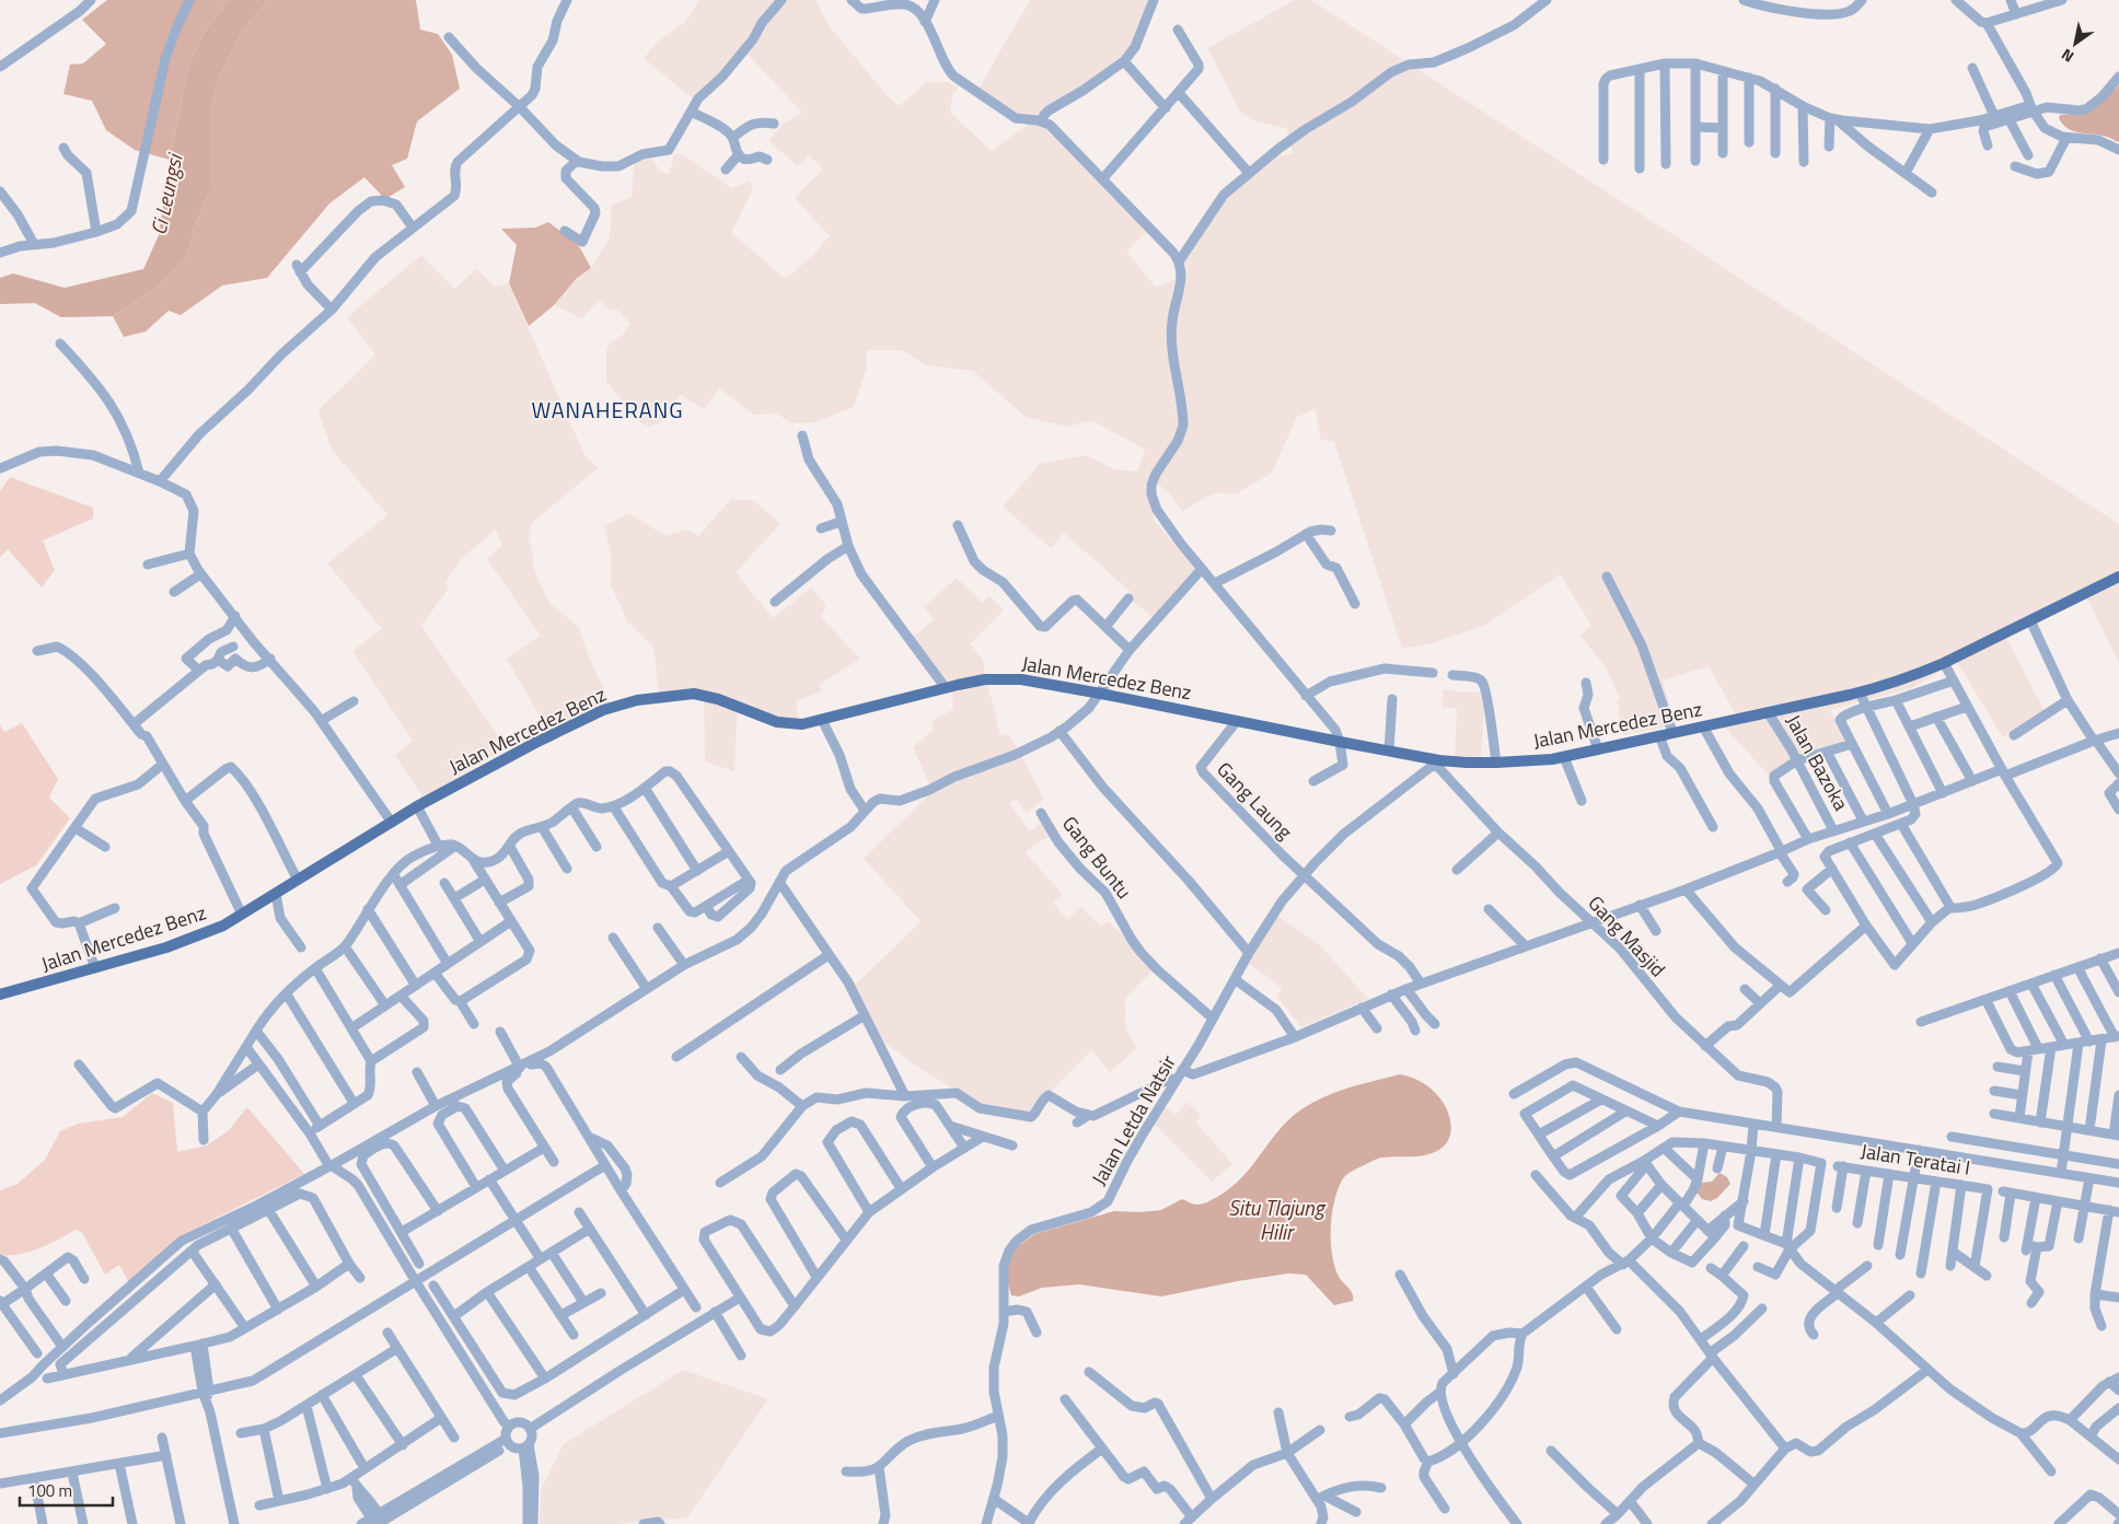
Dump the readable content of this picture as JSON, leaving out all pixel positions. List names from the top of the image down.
{
  "streets": {
    "main road": ["Jalan Mercedez Benz"],
    "street": [
      "Jalan Bazoka",
      "Gang Laung",
      "Gang Buntu",
      "Gang Masjid",
      "Jalan Letda Natsir",
      "Jalan Teratai I"
    ]
  },
  "crossings": [
    ["Jalan Mercedez Benz", "Jalan Bazoka"],
    ["Jalan Mercedez Benz", "Gang Laung"],
    ["Jalan Mercedez Benz", "Gang Masjid"],
    ["Jalan Mercedez Benz", "Jalan Letda Natsir"],
    ["Gang Laung", "Jalan Letda Natsir"],
    ["Gang Buntu", "Jalan Letda Natsir"],
    ["Gang Masjid", "Jalan Letda Natsir"]
  ],
  "districts": ["WANAHERANG"],
  "water": ["Ci Leungsi", "Situ Tlajung Hilir"],
  "scale_bar": "100 m",
  "north": "bottom left"
}
